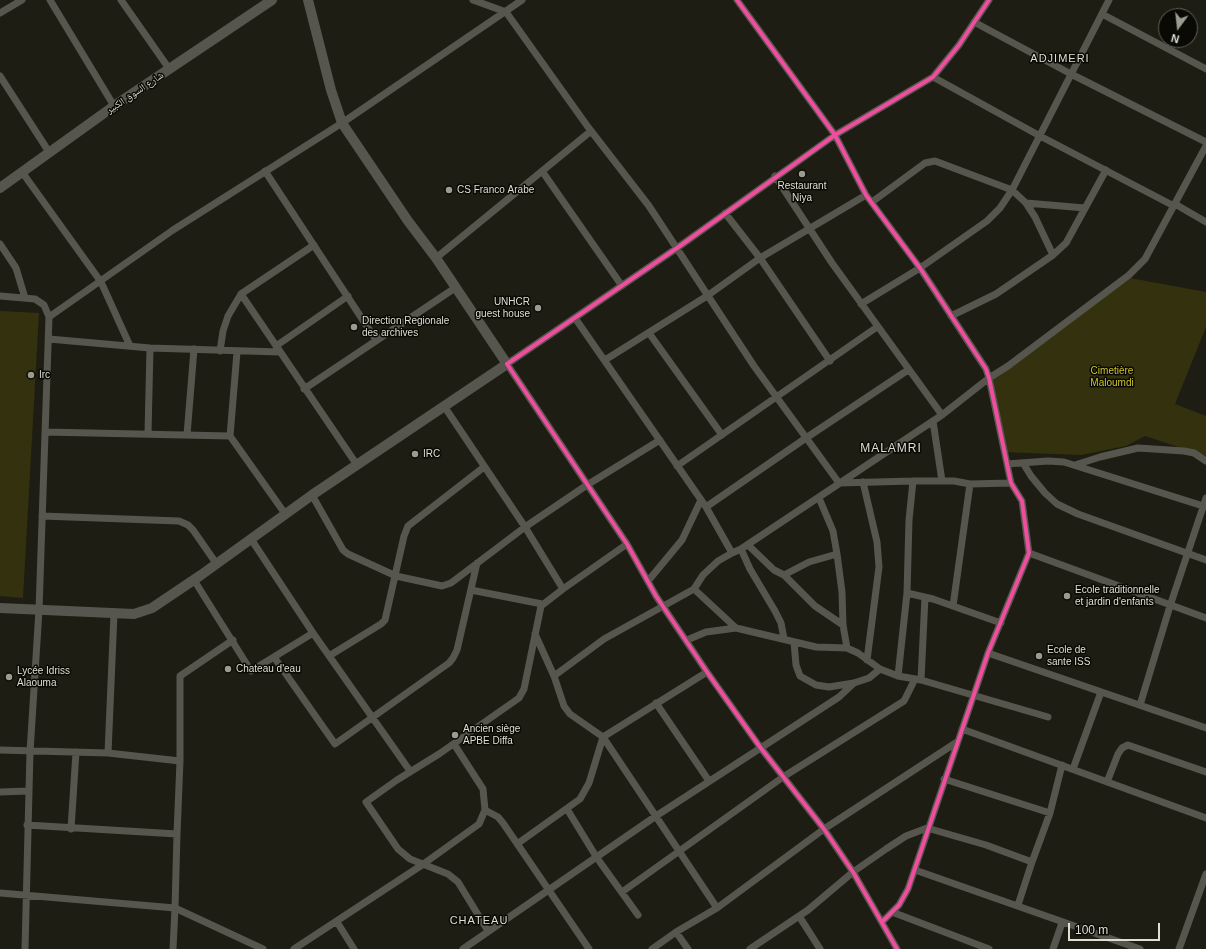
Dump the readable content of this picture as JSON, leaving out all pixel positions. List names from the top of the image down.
{
  "streets": {
    "street": ["شارع السوق الكبير"]
  },
  "districts": ["ADJIMERI", "MALAMRI", "CHATEAU"],
  "parks": ["Cimetière Maloumdi"],
  "places": [
    "Restaurant Niya",
    "CS Franco Arabe",
    "UNHCR guest house",
    "Direction Regionale des archives",
    "Irc",
    "IRC",
    "Ecole traditionnelle et jardin d'enfants",
    "Ecole de sante ISS",
    "Chateau d'eau",
    "Lycée Idriss Alaouma",
    "Ancien siège APBE Diffa"
  ],
  "scale_bar": "100 m",
  "north": "bottom"
}
